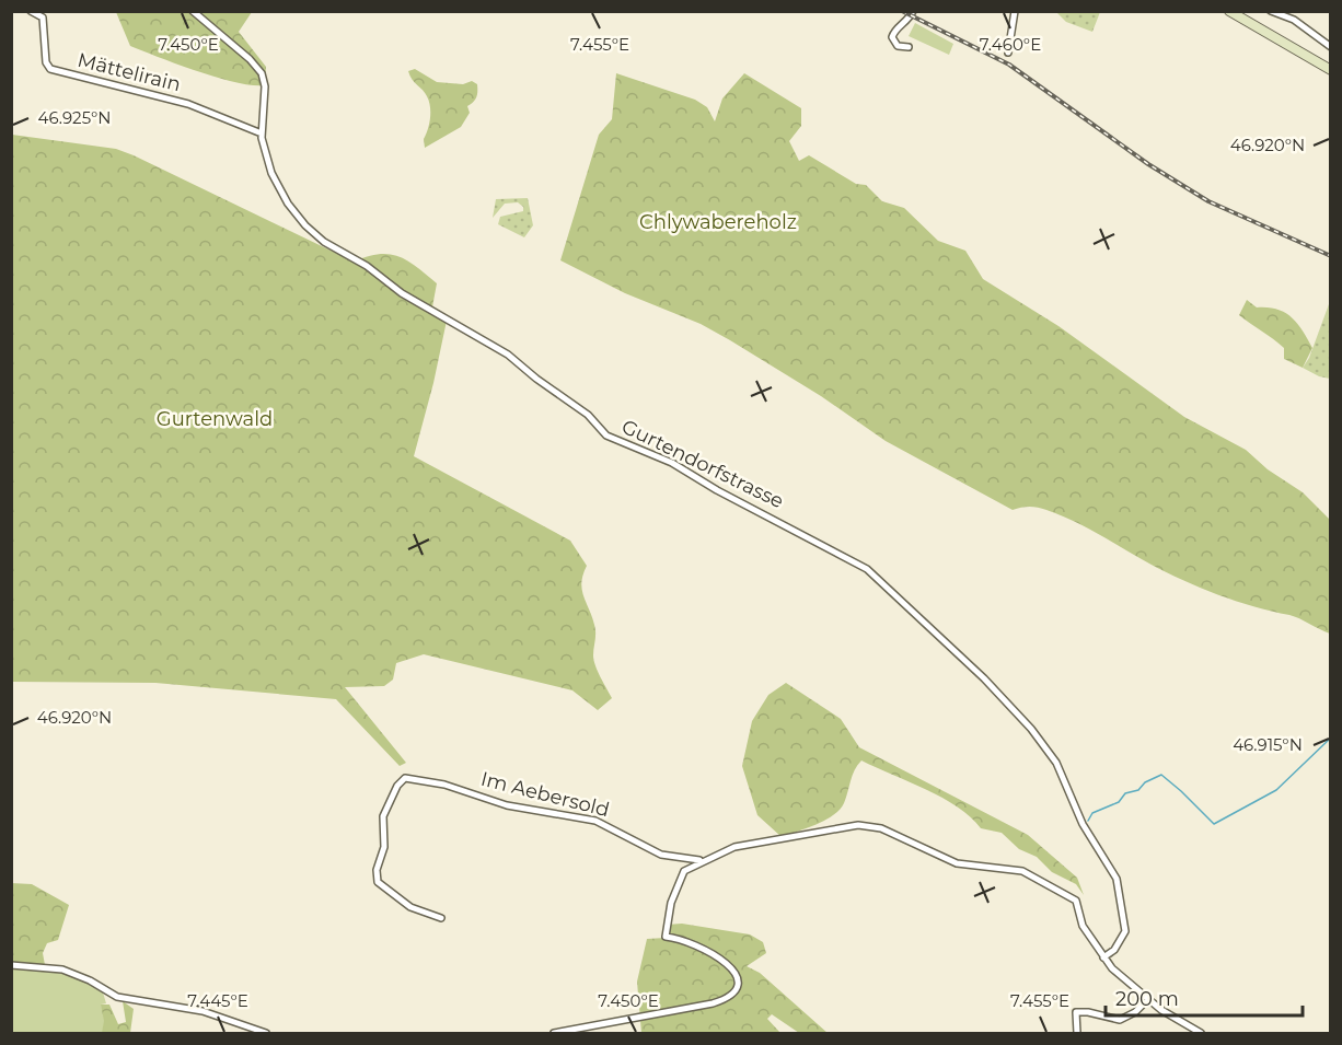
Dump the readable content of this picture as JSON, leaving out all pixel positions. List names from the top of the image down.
{
  "streets": {
    "street": ["Mättelirain", "Gurtendorfstrasse", "Im Aebersold"]
  },
  "crossings": [
    ["Mättelirain", "Gurtendorfstrasse"]
  ],
  "parks": ["Chlywabereholz", "Gurtenwald"],
  "scale_bar": "200 m",
  "coordinates": [
    "7.460°E",
    "7.450°E",
    "7.455°E",
    "46.925°N",
    "46.920°N",
    "46.915°N",
    "7.445°E"
  ]
}
